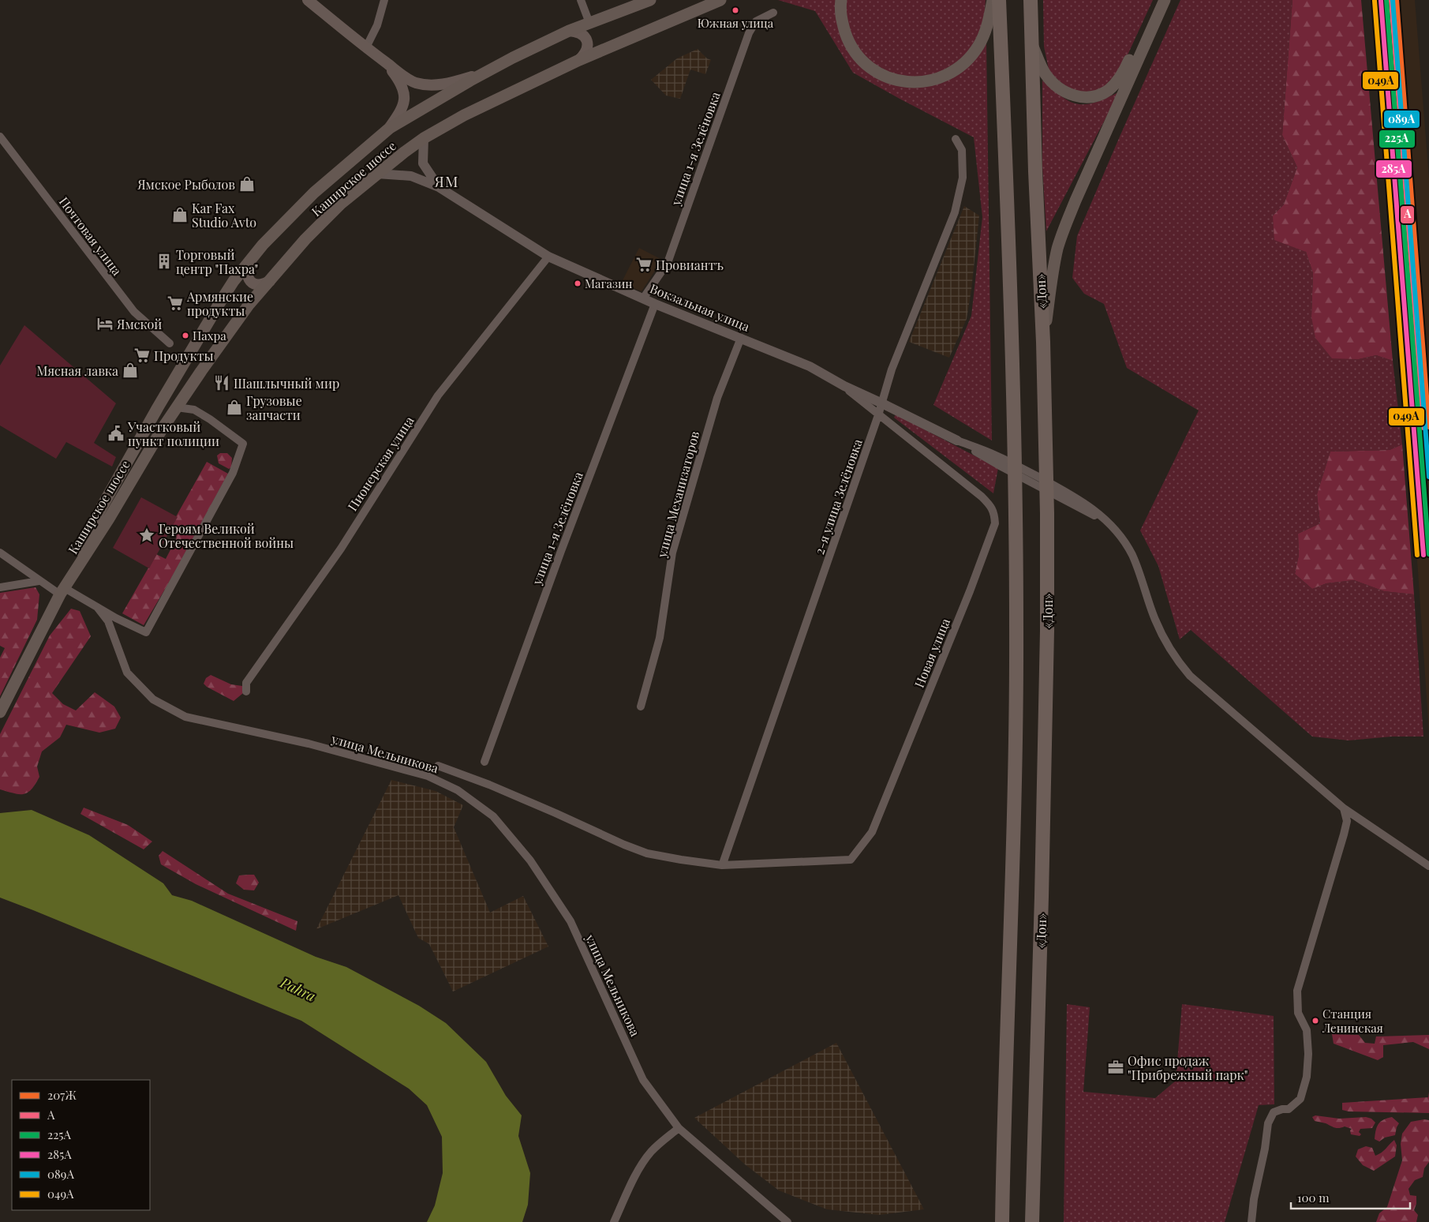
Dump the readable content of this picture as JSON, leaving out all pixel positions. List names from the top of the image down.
{
  "streets": {
    "highway": ["«Дон»"],
    "main road": ["Каширское шоссе"],
    "street": [
      "улица 1-я Зелёновка",
      "Почтовая улица",
      "Вокзальная улица",
      "Пионерская улица",
      "улица Механизаторов",
      "2-я улица Зелёновка",
      "Новая улица",
      "улица Мельникова"
    ]
  },
  "crossings": [
    ["улица 1-я Зелёновка", "Вокзальная улица"],
    ["Каширское шоссе", "Вокзальная улица"],
    ["Вокзальная улица", "Пионерская улица"],
    ["Вокзальная улица", "улица Механизаторов"],
    ["Вокзальная улица", "2-я улица Зелёновка"],
    ["Вокзальная улица", "Новая улица"],
    ["2-я улица Зелёновка", "Новая улица"]
  ],
  "districts": ["ЯМ"],
  "water": ["Pahra"],
  "places": {
    "other": [
      "Южная улица",
      "Магазин",
      "Пахра",
      "Станция Ленинская"
    ],
    "shop": [
      "Ямское Рыболов",
      "Kar Fax Studio Avto",
      "Мясная лавка",
      "Грузовые запчасти"
    ],
    "building": ["Торговый центр \"Пахра\""],
    "supermarket": ["Провиантъ", "Армянские продукты", "Продукты"],
    "hotel": ["Ямской"],
    "restaurant": ["Шашлычный мир"],
    "public building": ["Участковый пункт полиции"],
    "place": ["Героям Великой Отечественной войны"],
    "office": ["Офис продаж \"Прибрежный парк\""]
  },
  "lines": [
    "transit line 207Ж",
    "transit line 225А",
    "transit line 089А",
    "transit line A",
    "transit line 285А",
    "transit line 049А"
  ],
  "legend": [
    "207Ж",
    "A",
    "225А",
    "285А",
    "089А",
    "049А"
  ],
  "scale_bar": "100 m"
}
